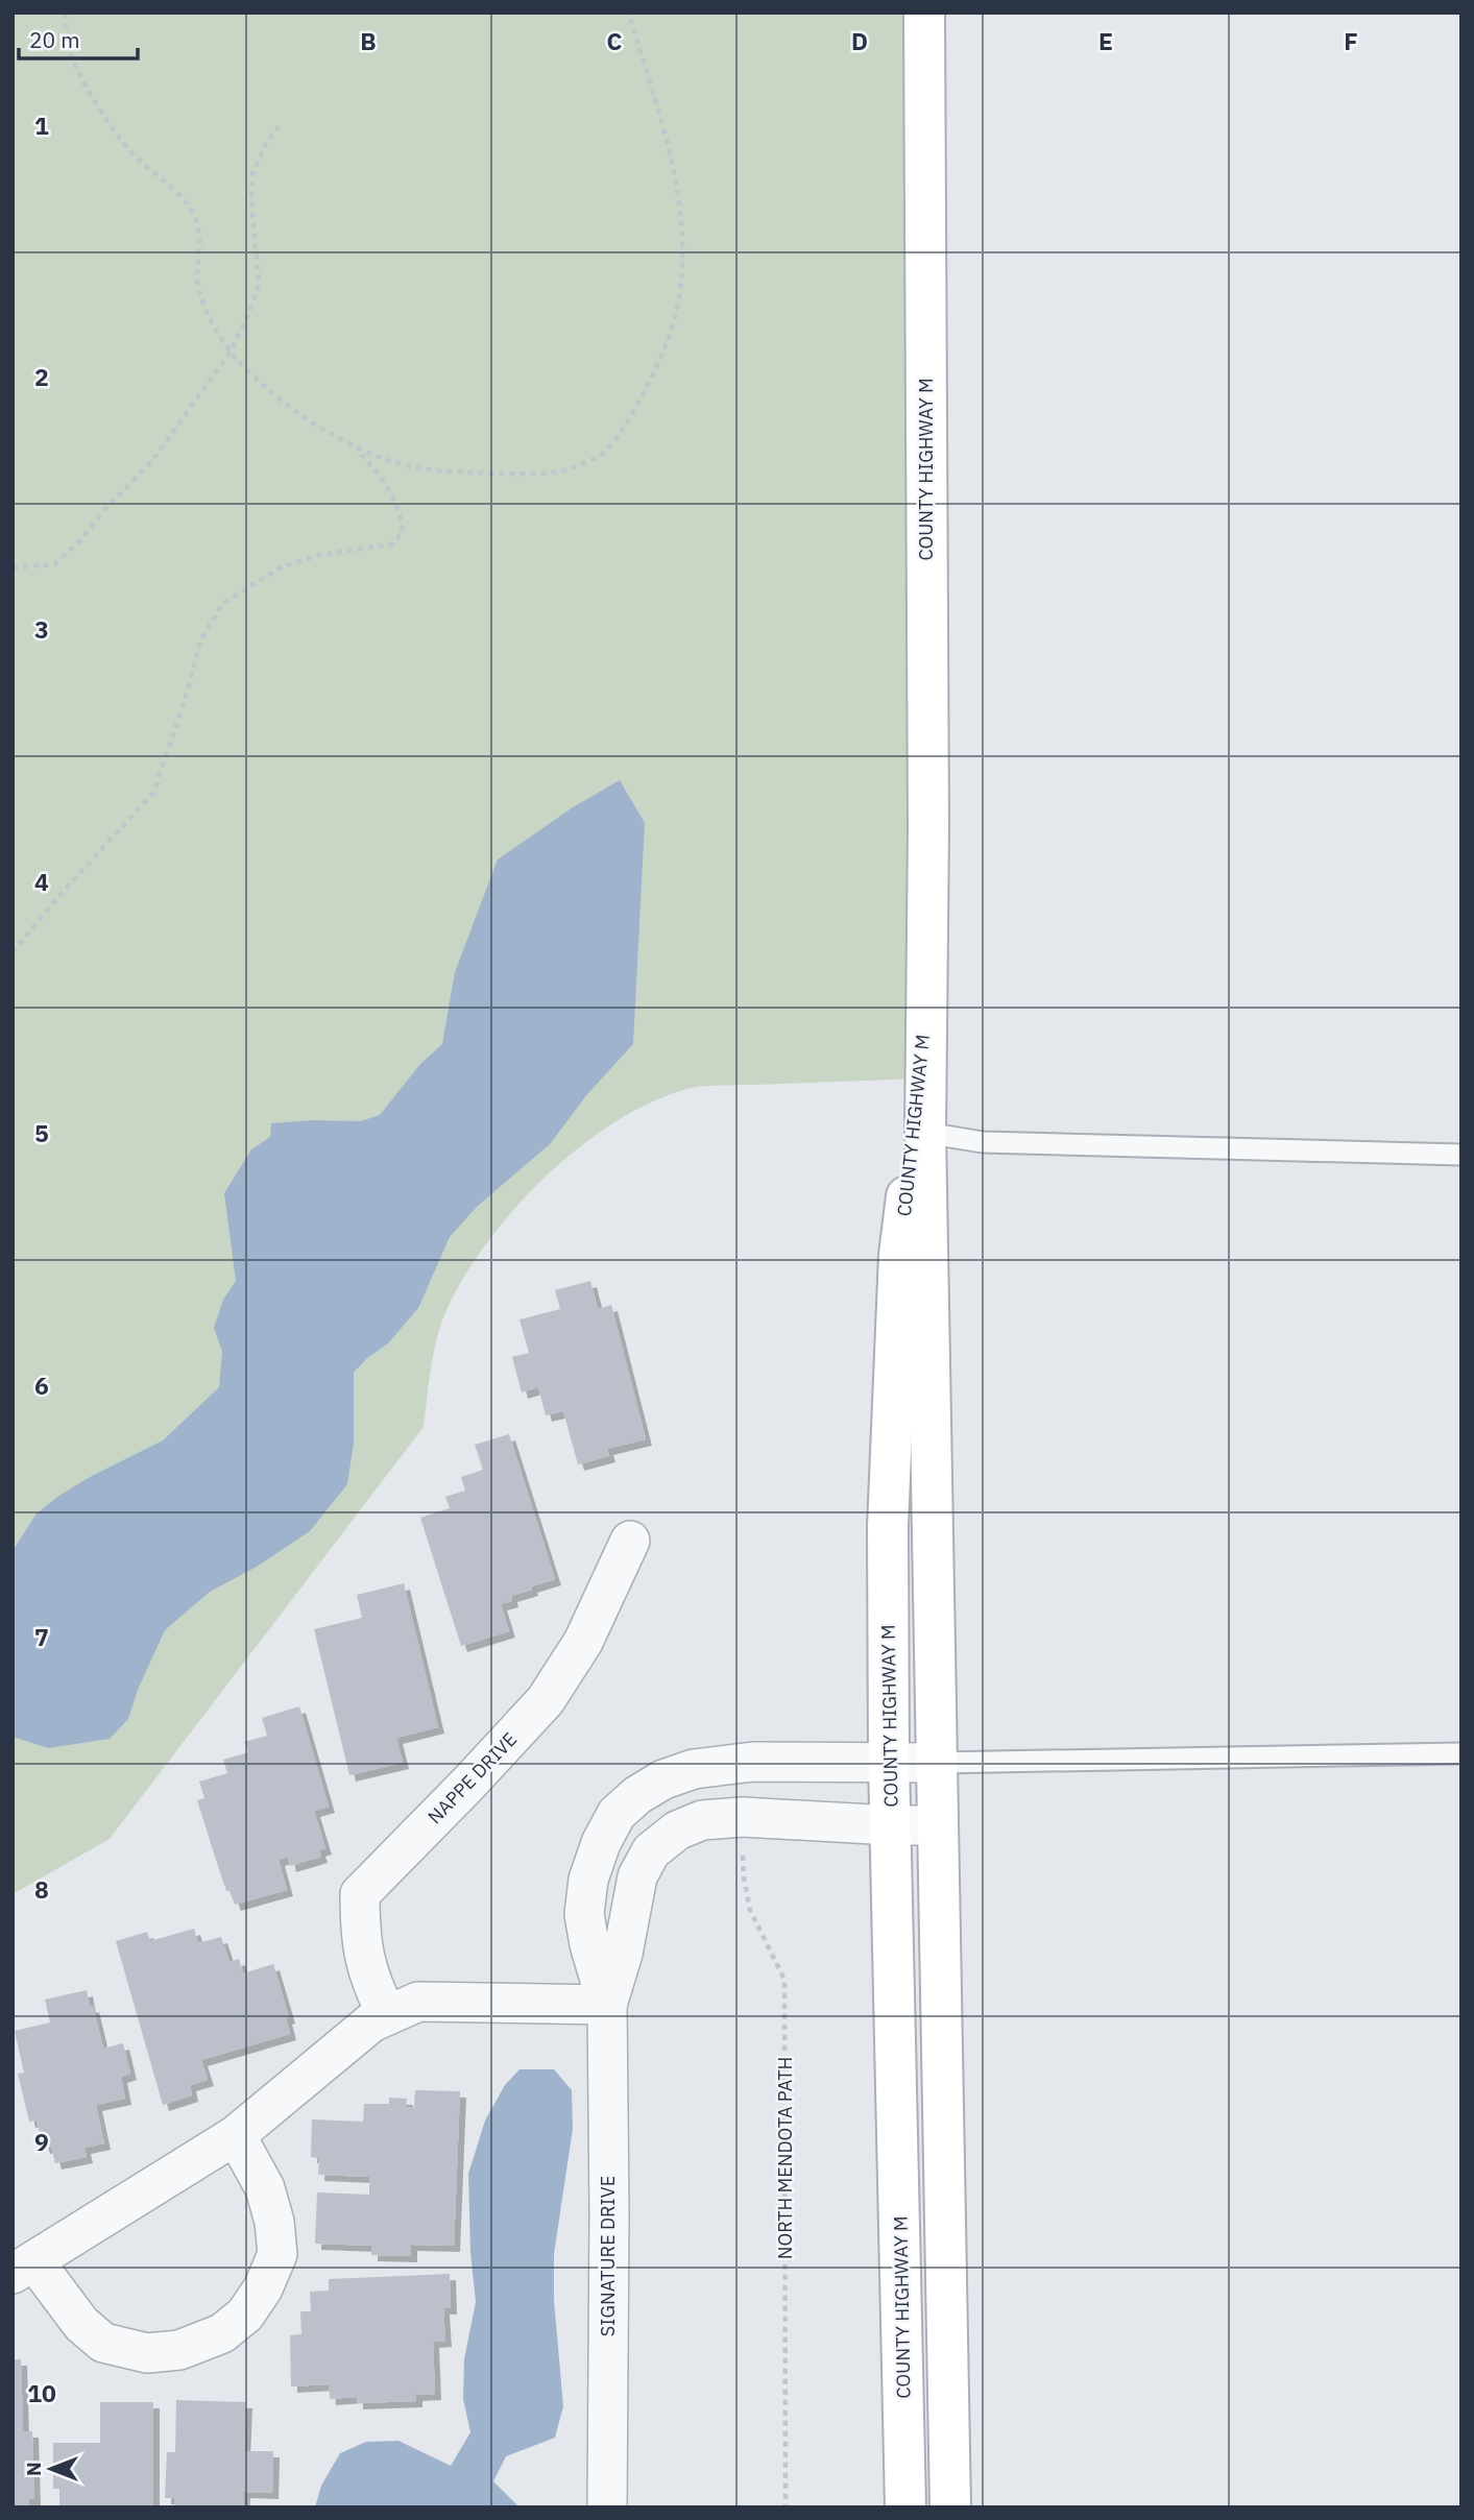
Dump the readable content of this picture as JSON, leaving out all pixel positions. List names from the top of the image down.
{
  "streets": {
    "main road": ["COUNTY HIGHWAY M"],
    "street": ["NAPPE DRIVE", "SIGNATURE DRIVE"],
    "path": ["NORTH MENDOTA PATH"]
  },
  "crossings": [
    ["COUNTY HIGHWAY M", "SIGNATURE DRIVE"],
    ["NORTH MENDOTA PATH", "SIGNATURE DRIVE"]
  ],
  "scale_bar": "20 m",
  "north": "left",
  "grid": {
    "columns": [
      "B",
      "C",
      "D",
      "E",
      "F"
    ],
    "rows": [
      "1",
      "2",
      "3",
      "4",
      "5",
      "6",
      "7",
      "8",
      "9",
      "10"
    ]
  }
}
